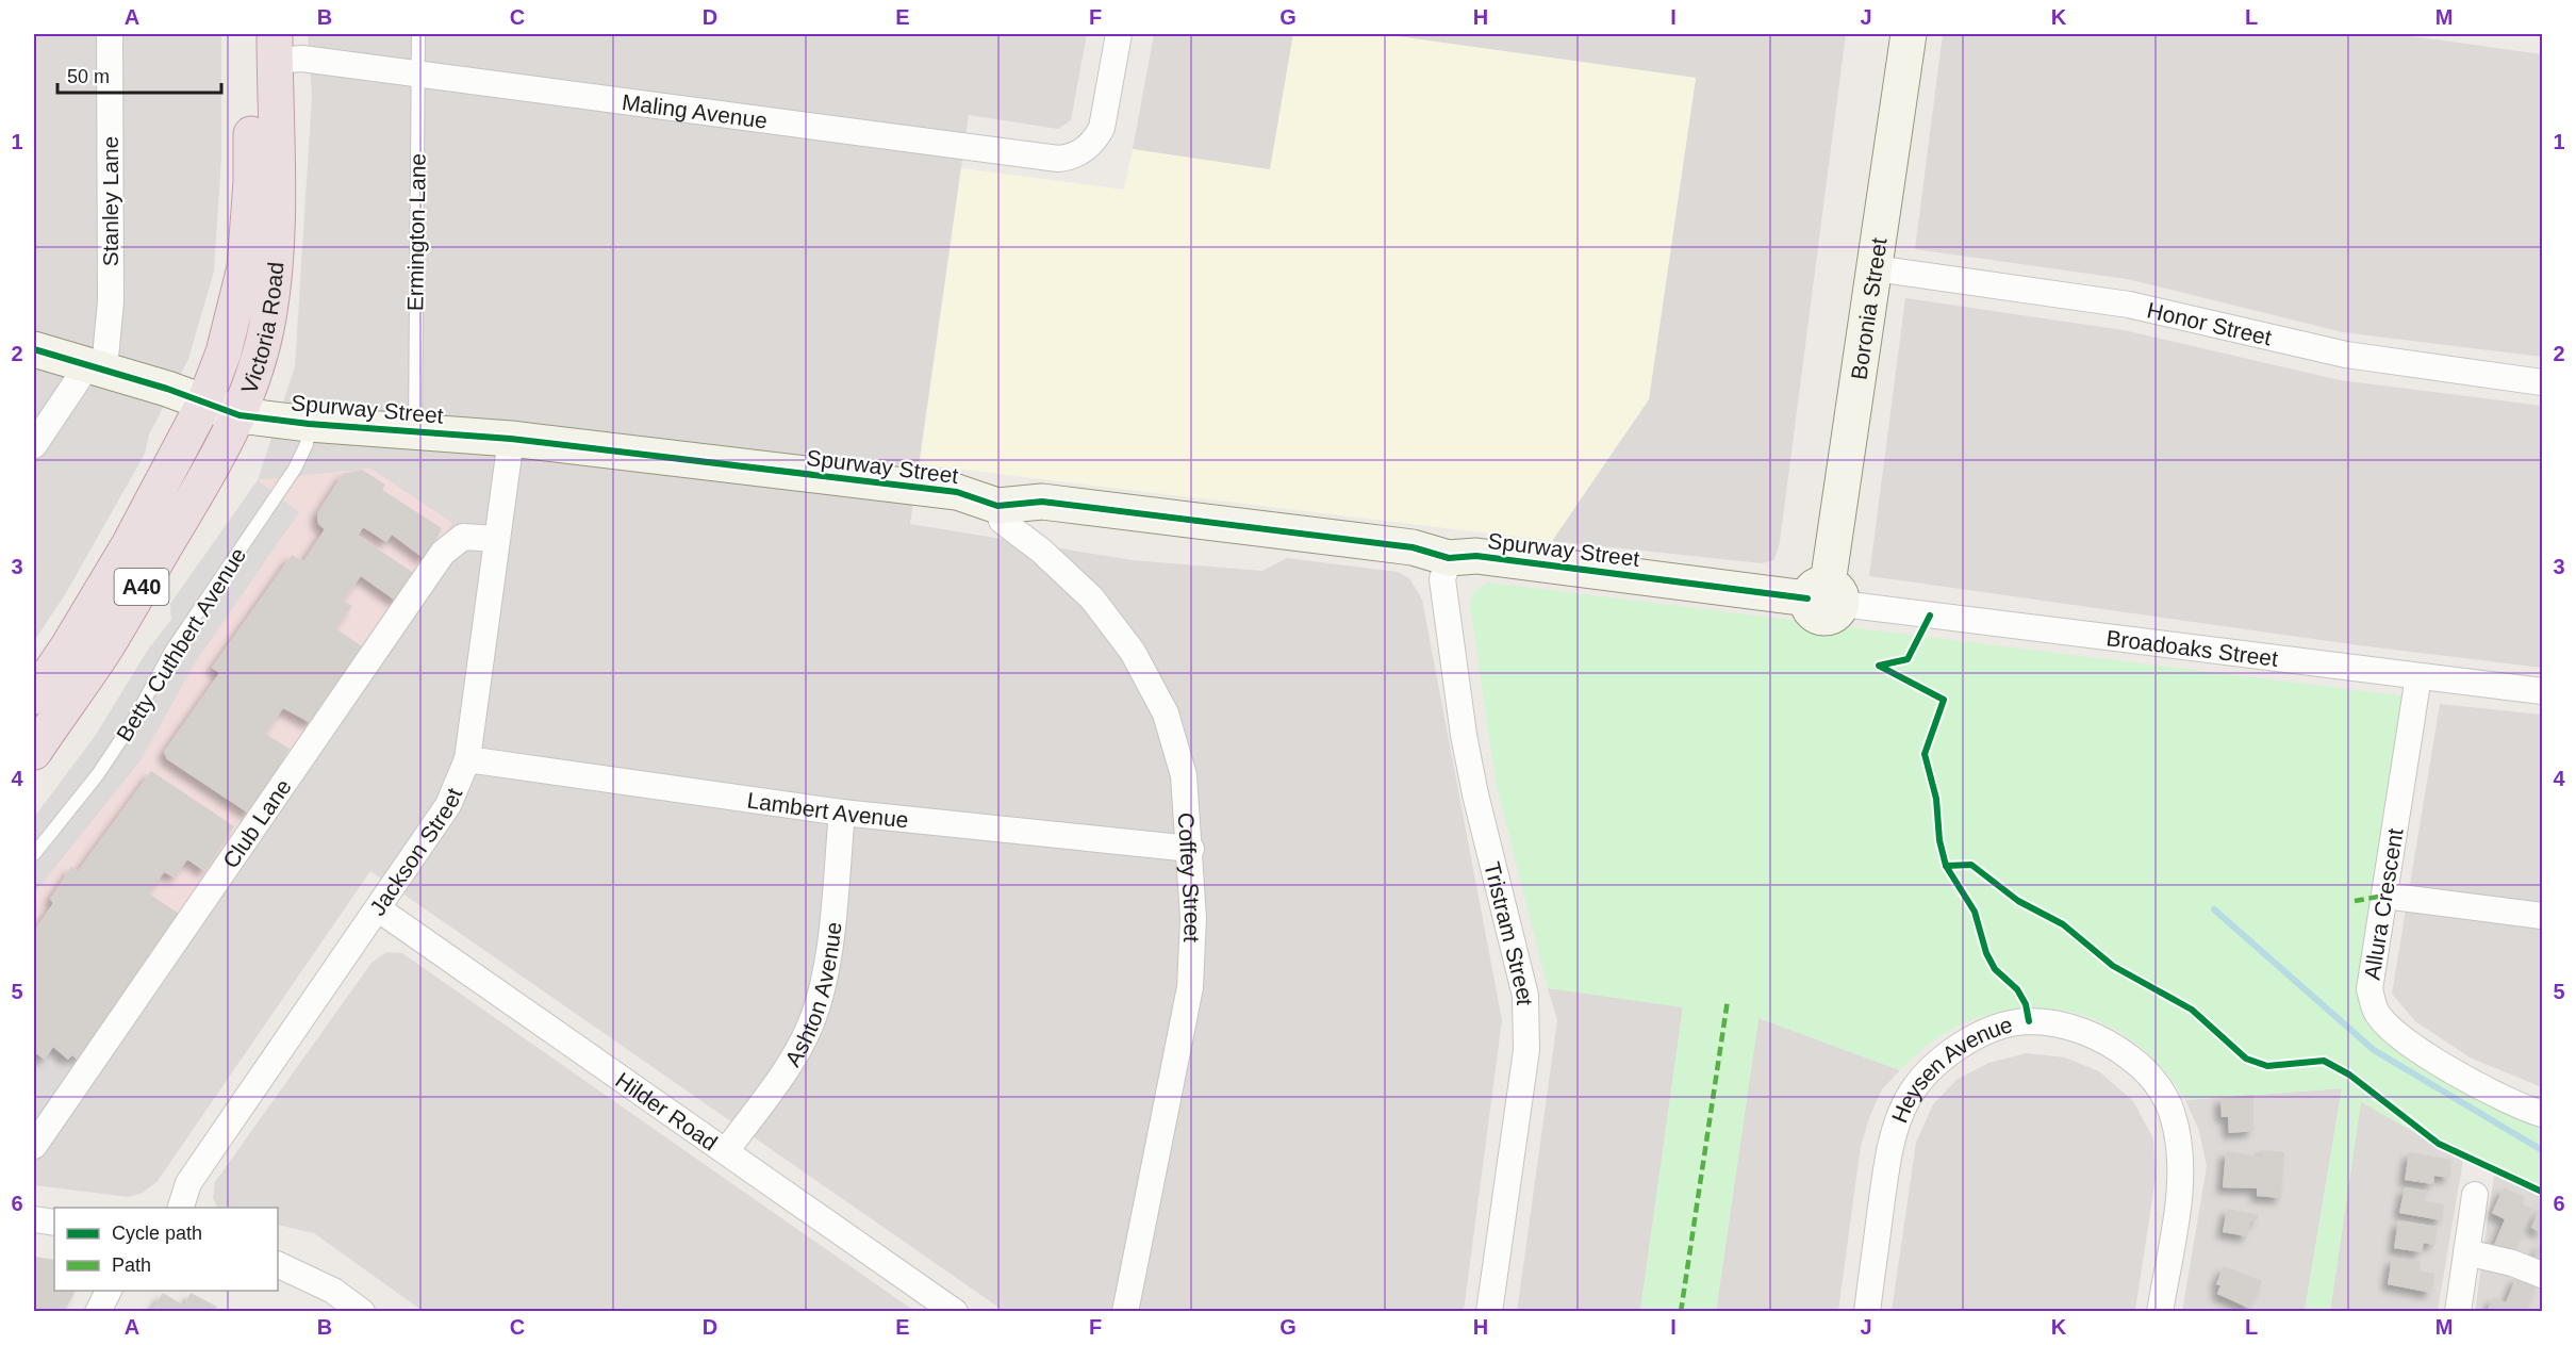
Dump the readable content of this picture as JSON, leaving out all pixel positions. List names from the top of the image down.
{
  "streets": {
    "highway": ["Victoria Road", "A40"],
    "street": [
      "Maling Avenue",
      "Stanley Lane",
      "Boronia Street",
      "Honor Street",
      "Spurway Street",
      "Broadoaks Street",
      "Lambert Avenue",
      "Club Lane",
      "Jackson Street",
      "Coffey Street",
      "Allura Crescent",
      "Tristram Street",
      "Ashton Avenue",
      "Heysen Avenue",
      "Hilder Road"
    ],
    "lane": ["Ermington Lane", "Betty Cuthbert Avenue"]
  },
  "crossings": [
    ["Maling Avenue", "Ermington Lane"],
    ["Maling Avenue", "Victoria Road"],
    ["Stanley Lane", "Spurway Street"],
    ["Ermington Lane", "Spurway Street"],
    ["Boronia Street", "Honor Street"],
    ["Boronia Street", "Spurway Street"],
    ["Boronia Street", "Broadoaks Street"],
    ["Victoria Road", "Spurway Street"],
    ["Spurway Street", "Betty Cuthbert Avenue"],
    ["Spurway Street", "Broadoaks Street"],
    ["Spurway Street", "Jackson Street"],
    ["Spurway Street", "Coffey Street"],
    ["Spurway Street", "Tristram Street"],
    ["Broadoaks Street", "Allura Crescent"],
    ["Lambert Avenue", "Jackson Street"],
    ["Lambert Avenue", "Coffey Street"],
    ["Lambert Avenue", "Ashton Avenue"],
    ["Club Lane", "Jackson Street"],
    ["Jackson Street", "Hilder Road"],
    ["Ashton Avenue", "Hilder Road"]
  ],
  "legend": ["Cycle path", "Path"],
  "scale_bar": "50 m",
  "grid": {
    "columns": [
      "A",
      "B",
      "C",
      "D",
      "E",
      "F",
      "G",
      "H",
      "I",
      "J",
      "K",
      "L",
      "M"
    ],
    "rows": [
      "1",
      "2",
      "3",
      "4",
      "5",
      "6"
    ]
  }
}
